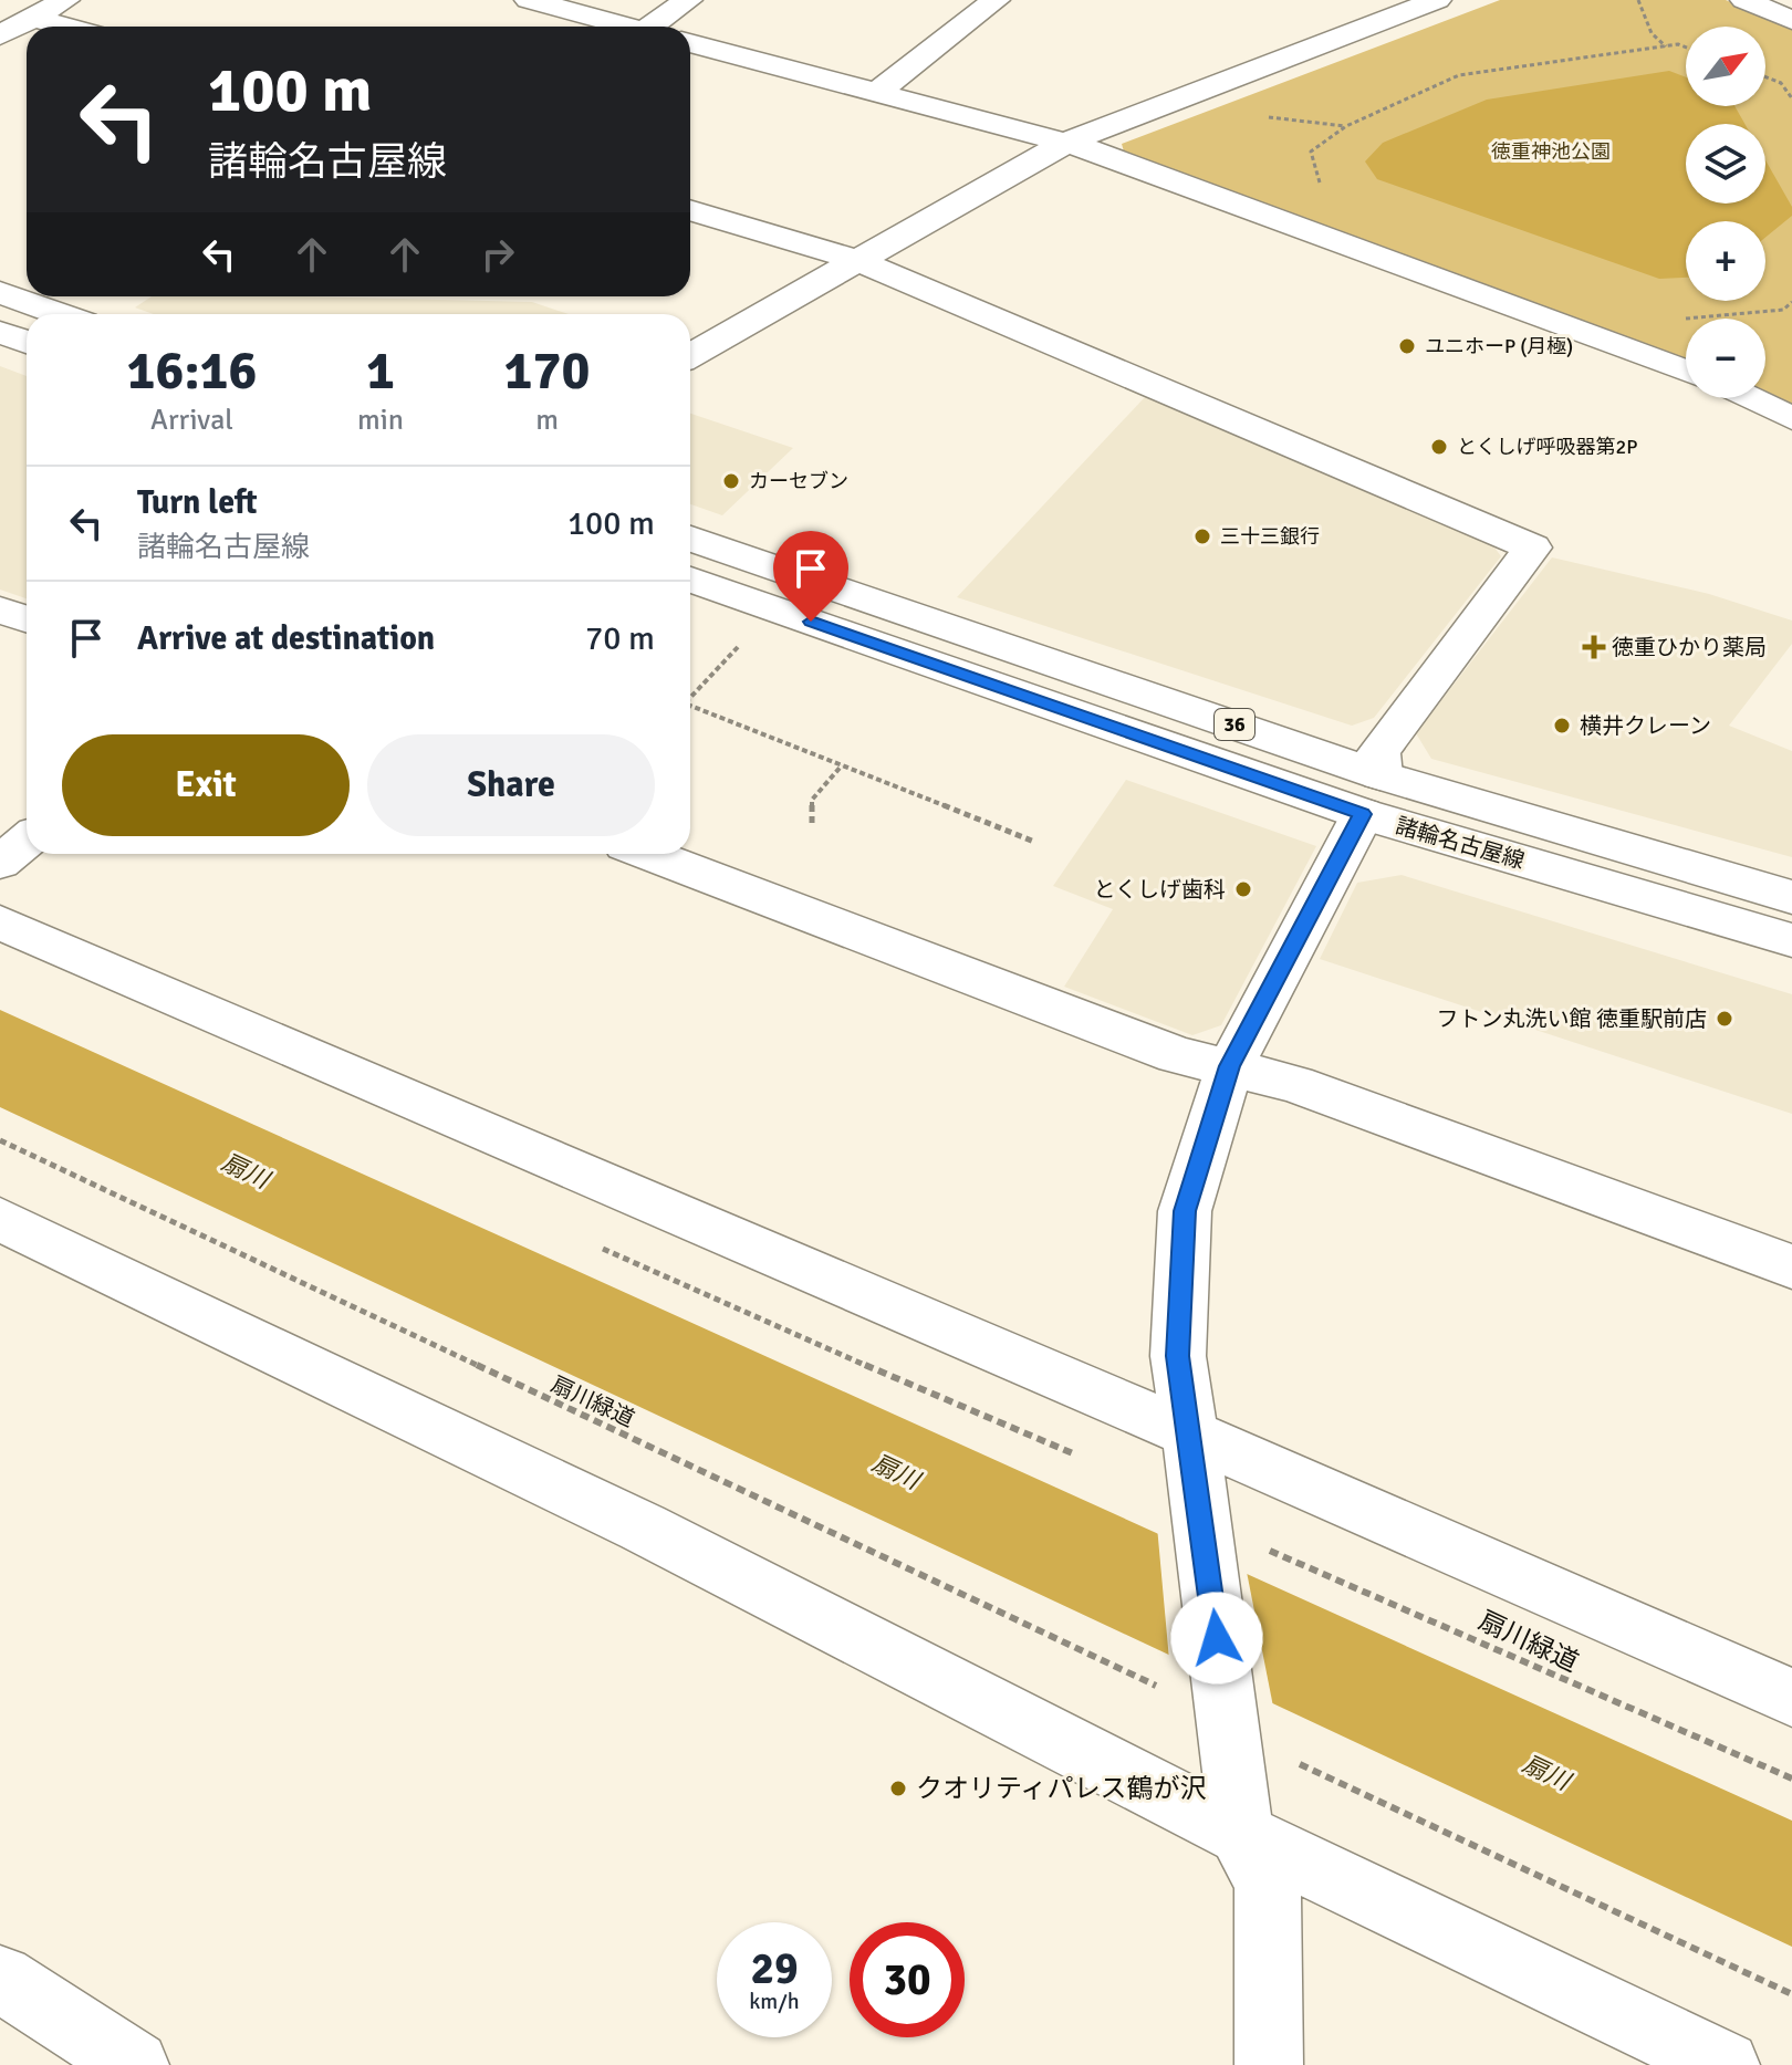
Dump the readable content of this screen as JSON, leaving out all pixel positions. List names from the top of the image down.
{
  "streets": {
    "street": ["36", "諸輪名古屋線"],
    "path": ["扇川緑道"]
  },
  "water": ["扇川"],
  "parks": ["徳重神池公園"],
  "places": {
    "other": [
      "ユニホーP (月極)",
      "とくしげ呼吸器第2P",
      "カーセブン",
      "三十三銀行",
      "横井クレーン",
      "とくしげ歯科",
      "フトン丸洗い館 徳重駅前店",
      "クオリティパレス鶴が沢"
    ],
    "health": ["徳重ひかり薬局"]
  },
  "north": "top right",
  "page": {
    "map_buttons": ["+", "−"],
    "turn": ["100 m", "諸輪名古屋線"],
    "eta": [
      "16:16",
      "Arrival",
      "1",
      "min",
      "170",
      "m"
    ],
    "list": [
      {
        "name": "Turn left",
        "note": "諸輪名古屋線",
        "value": "100 m"
      },
      {
        "name": "Arrive at destination",
        "value": "70 m"
      }
    ],
    "buttons": ["Exit", "Share"],
    "speed": "29 km/h",
    "limit": "30"
  }
}
